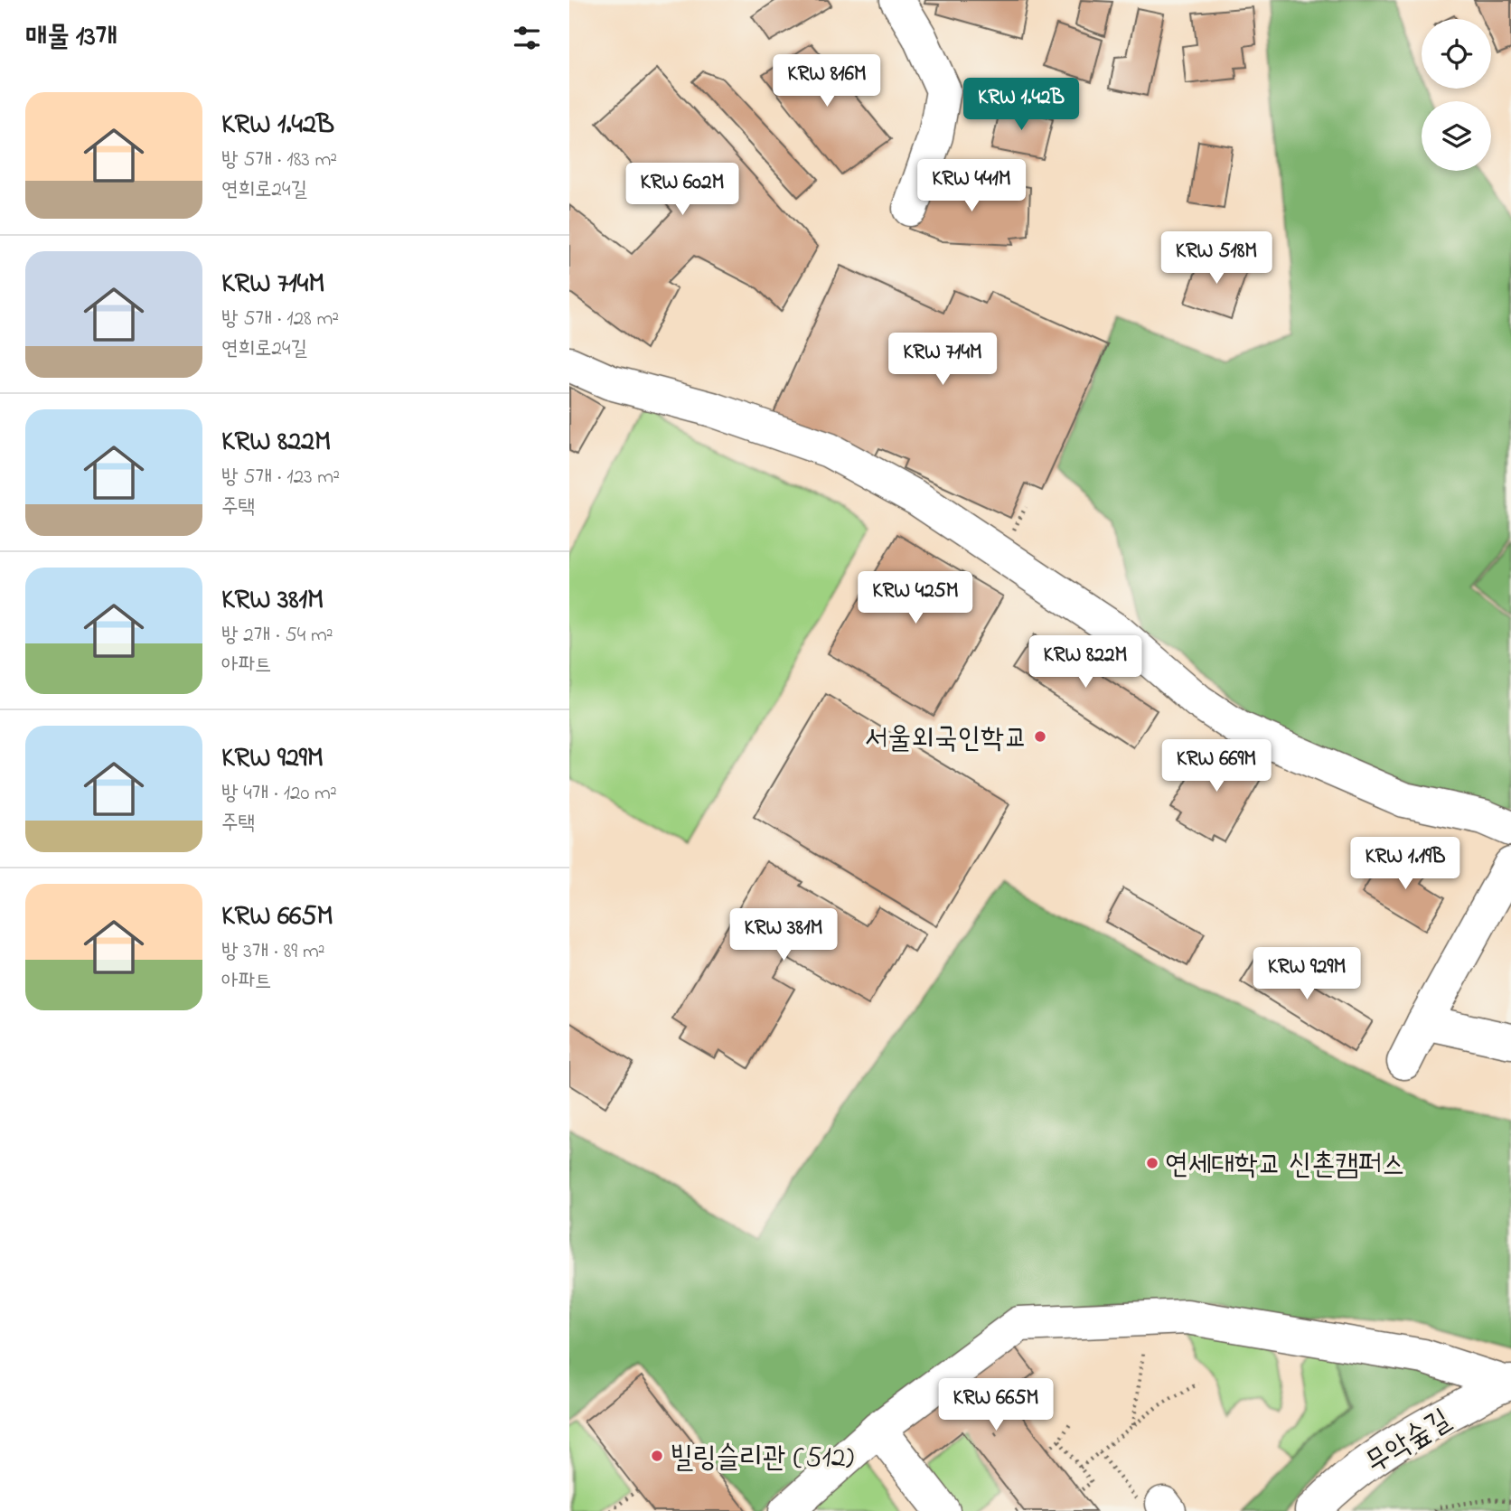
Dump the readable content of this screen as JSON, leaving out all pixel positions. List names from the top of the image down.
{
  "streets": {
    "street": ["무악숲길"]
  },
  "places": ["서울외국인학교", "연세대학교 신촌캠퍼스", "빌링슬리관 (512)"],
  "page": {
    "heading": "매물 13개",
    "price": [
      "KRW 816M",
      "KRW 1.42B",
      "KRW 441M",
      "KRW 602M",
      "KRW 518M",
      "KRW 714M",
      "KRW 425M",
      "KRW 822M",
      "KRW 669M",
      "KRW 1.19B",
      "KRW 381M",
      "KRW 929M",
      "KRW 665M"
    ],
    "list": [
      {
        "name": "KRW 1.42B",
        "note": "방 5개 · 183 m² · 연희로24길"
      },
      {
        "name": "KRW 714M",
        "note": "방 5개 · 128 m² · 연희로24길"
      },
      {
        "name": "KRW 822M",
        "note": "방 5개 · 123 m² · 주택"
      },
      {
        "name": "KRW 381M",
        "note": "방 2개 · 54 m² · 아파트"
      },
      {
        "name": "KRW 929M",
        "note": "방 4개 · 120 m² · 주택"
      },
      {
        "name": "KRW 665M",
        "note": "방 3개 · 89 m² · 아파트"
      }
    ]
  }
}
